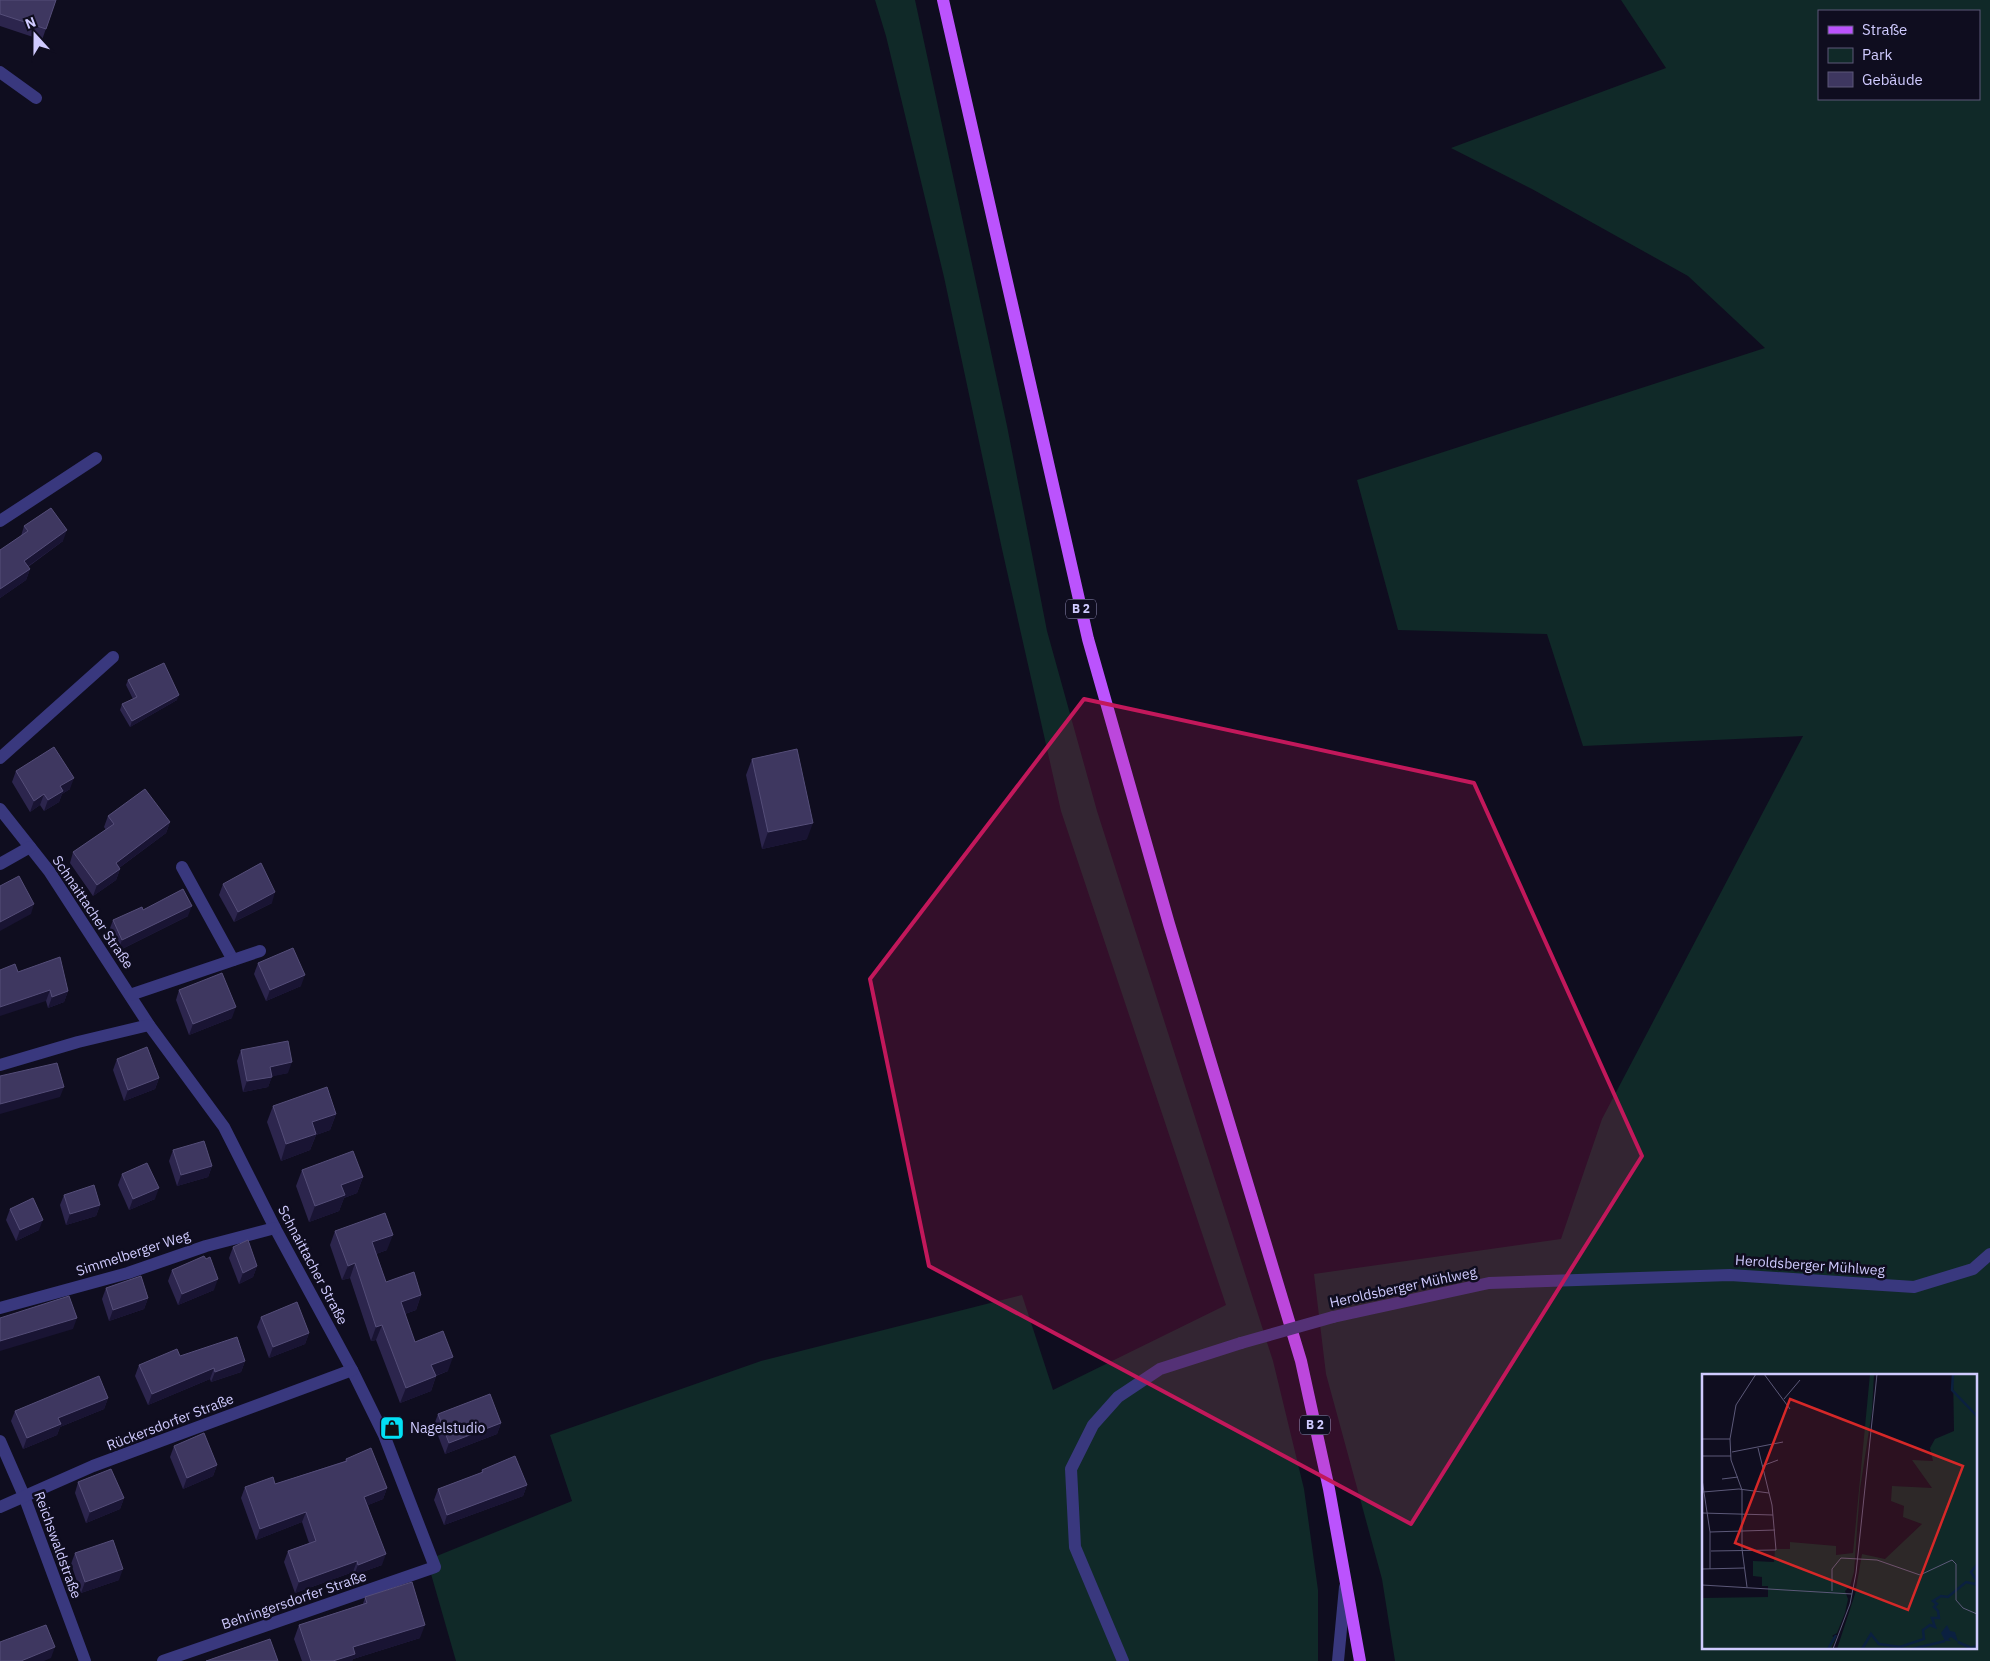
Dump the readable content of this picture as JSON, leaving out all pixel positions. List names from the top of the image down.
{
  "streets": {
    "main road": ["B 2"],
    "street": [
      "Schnaittacher Straße",
      "Simmelberger Weg",
      "Heroldsberger Mühlweg",
      "Rückersdorfer Straße",
      "Reichswaldstraße",
      "Behringersdorfer Straße"
    ]
  },
  "crossings": [
    ["Schnaittacher Straße", "Simmelberger Weg"],
    ["Schnaittacher Straße", "Rückersdorfer Straße"],
    ["Schnaittacher Straße", "Behringersdorfer Straße"],
    ["Rückersdorfer Straße", "Reichswaldstraße"]
  ],
  "places": {
    "shop": ["Nagelstudio"]
  },
  "legend": ["Straße", "Park", "Gebäude"],
  "north": "top"
}
